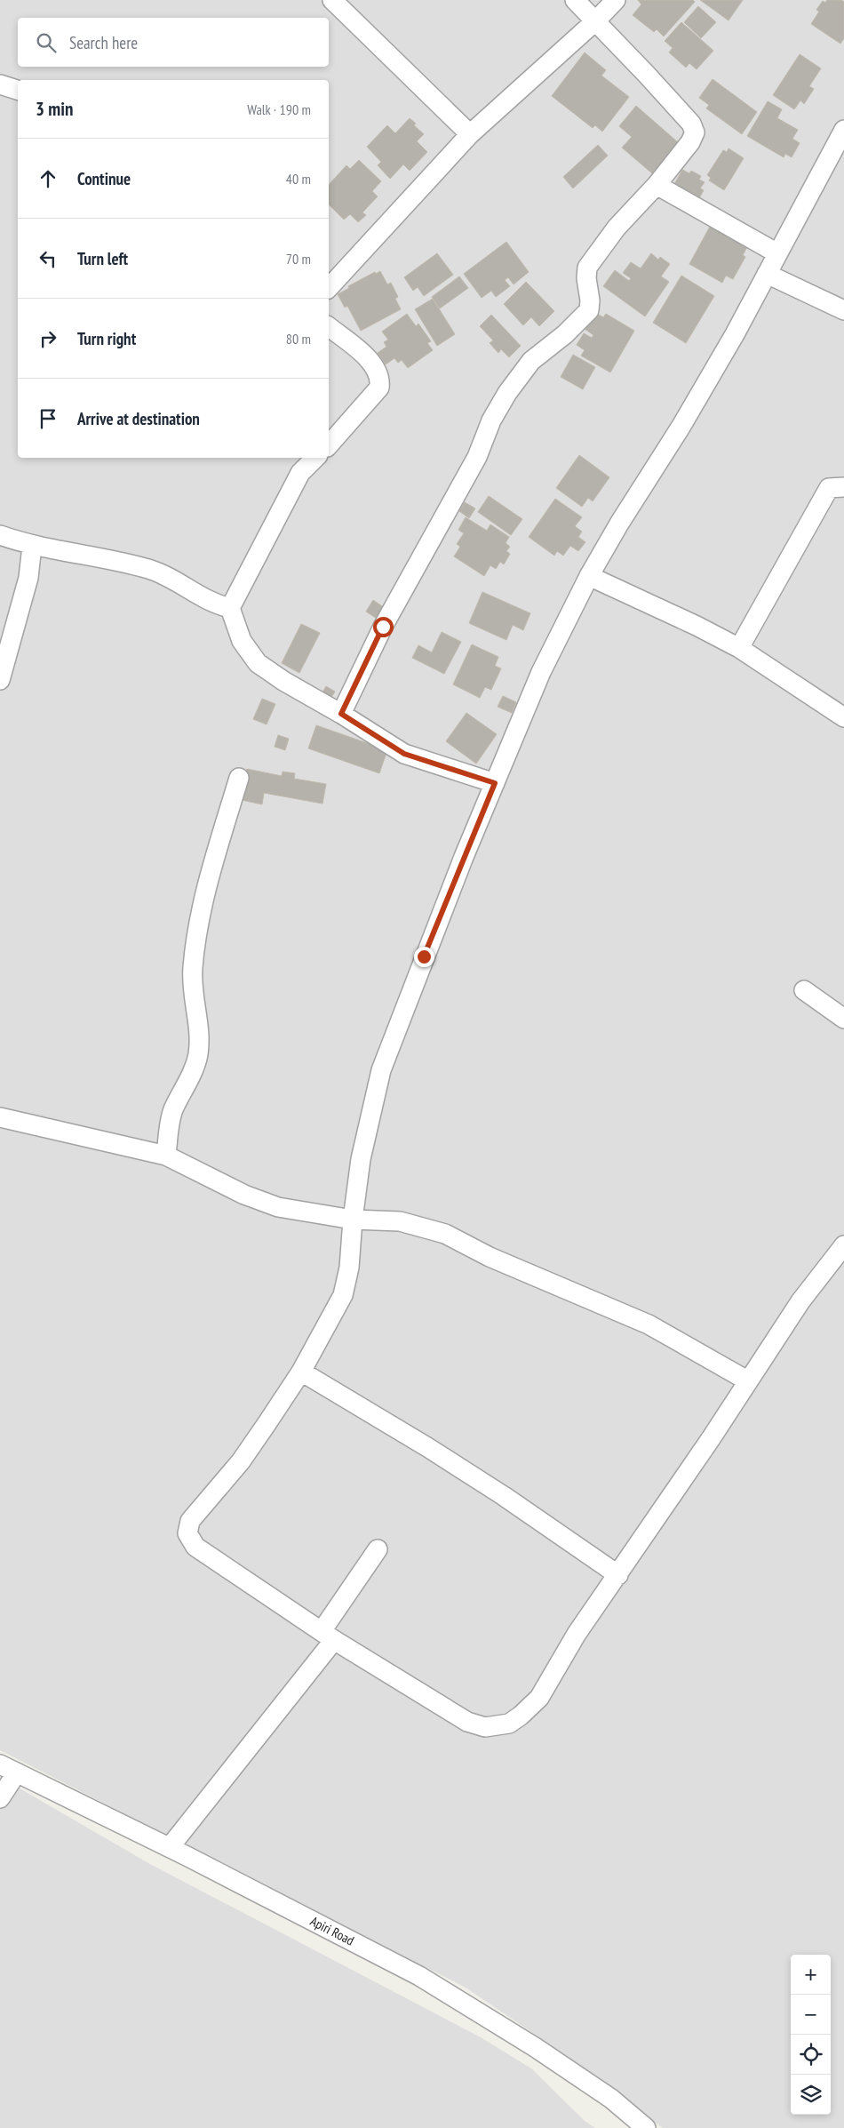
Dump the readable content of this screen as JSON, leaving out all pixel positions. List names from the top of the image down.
{
  "streets": {
    "street": ["Apiri Road"]
  },
  "page": {
    "search": "Search here",
    "heading": ["3 min", "Walk · 190 m"],
    "list": [
      ["Continue", "40 m"],
      ["Turn left", "70 m"],
      ["Turn right", "80 m"],
      "Arrive at destination"
    ],
    "map_buttons": ["+", "−"]
  }
}
